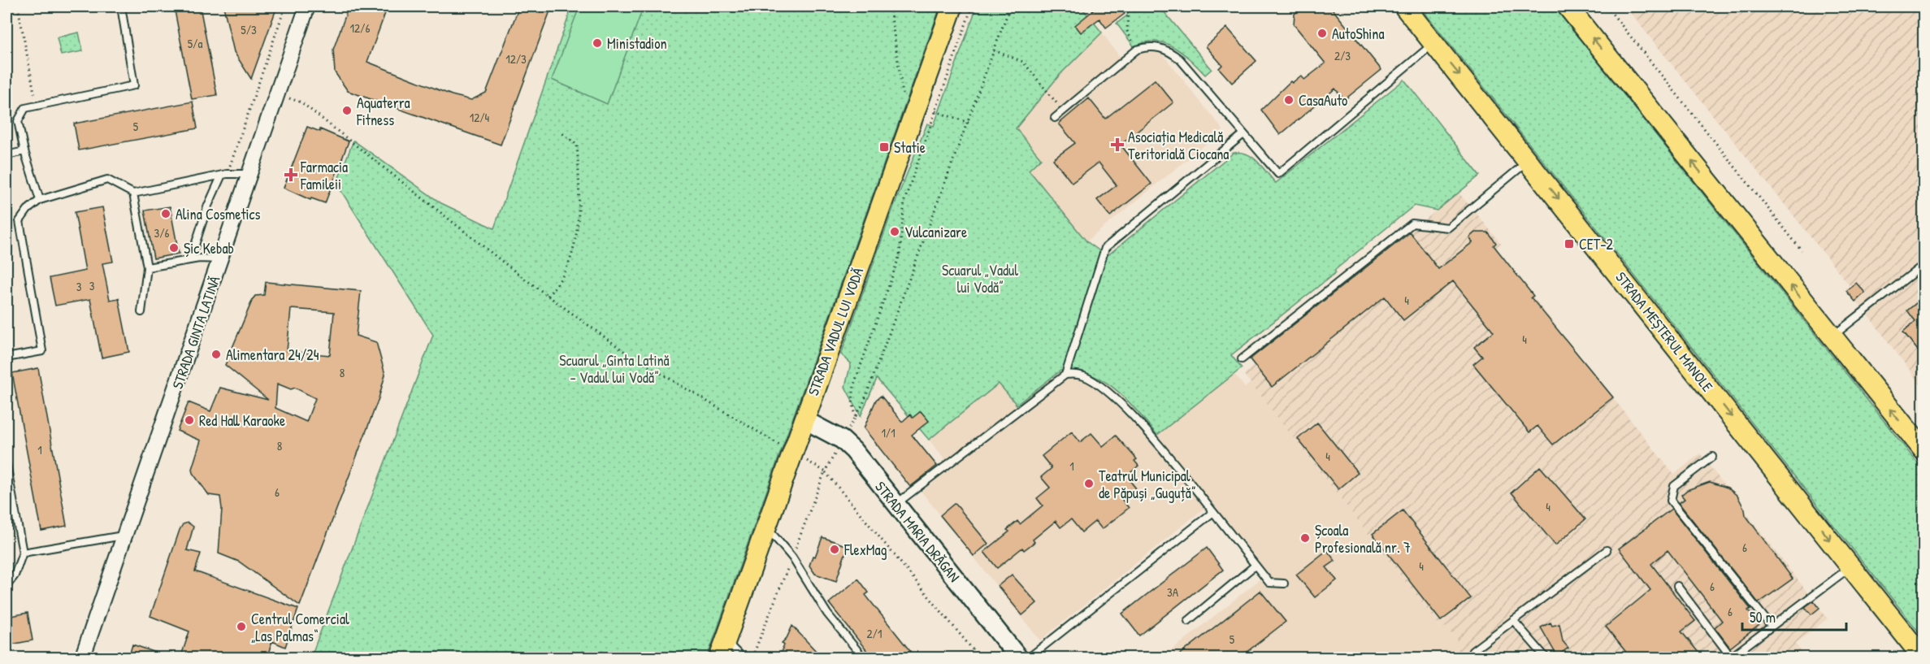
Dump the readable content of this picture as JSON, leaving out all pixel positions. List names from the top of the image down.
{
  "streets": {
    "main road": ["STRADA VADUL LUI VODĂ", "STRADA MEȘTERUL MANOLE", "STRADA MARIA DRĂGAN"],
    "street": ["STRADA GINTA LATINĂ"]
  },
  "crossings": [
    ["STRADA VADUL LUI VODĂ", "STRADA MARIA DRĂGAN"]
  ],
  "parks": ["Scuarul „Vadul lui Vodă”", "Scuarul „Ginta Latină - Vadul lui Vodă”"],
  "places": {
    "other": [
      "AutoShina",
      "Ministadion",
      "CasaAuto",
      "Aquaterra Fitness",
      "Alina Cosmetics",
      "Vulcanizare",
      "Șic Kebab",
      "Alimentara 24/24",
      "Red Hall Karaoke",
      "Teatrul Municipal de Păpuși „Guguță”",
      "Școala Profesională nr. 7",
      "FlexMag",
      "Centrul Comercial „Las Palmas“"
    ],
    "health": ["Asociația Medicală Teritorială Ciocana", "Farmacia Famileii"],
    "transit": ["Statie", "CET-2"]
  },
  "house_numbers": [
    "12/6",
    "5/3",
    "5/a",
    "2/3",
    "12/3",
    "12/4",
    "5",
    "3/6",
    "3",
    "3",
    "4",
    "4",
    "8",
    "1/1",
    "8",
    "1",
    "4",
    "1",
    "6",
    "4",
    "6",
    "4",
    "6",
    "3A",
    "6",
    "2/1",
    "5"
  ],
  "scale_bar": "50 m"
}
